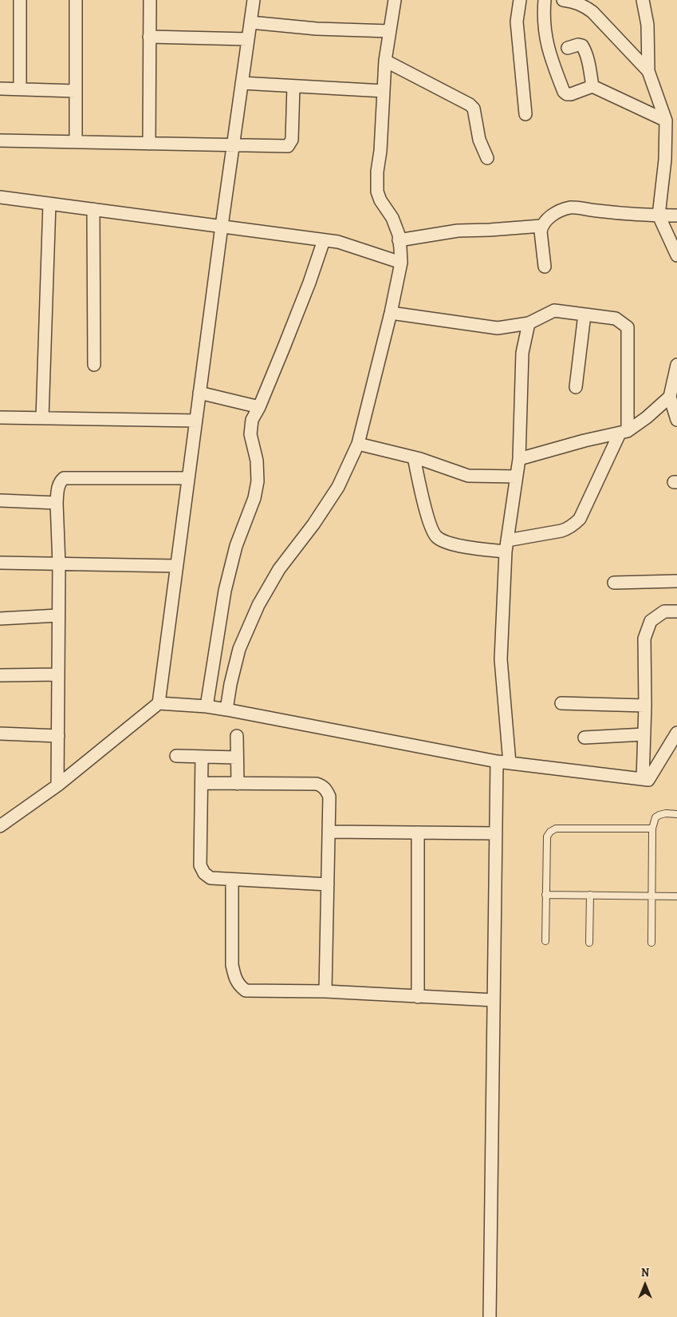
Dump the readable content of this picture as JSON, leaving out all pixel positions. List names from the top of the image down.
{
  "north": "top"
}
